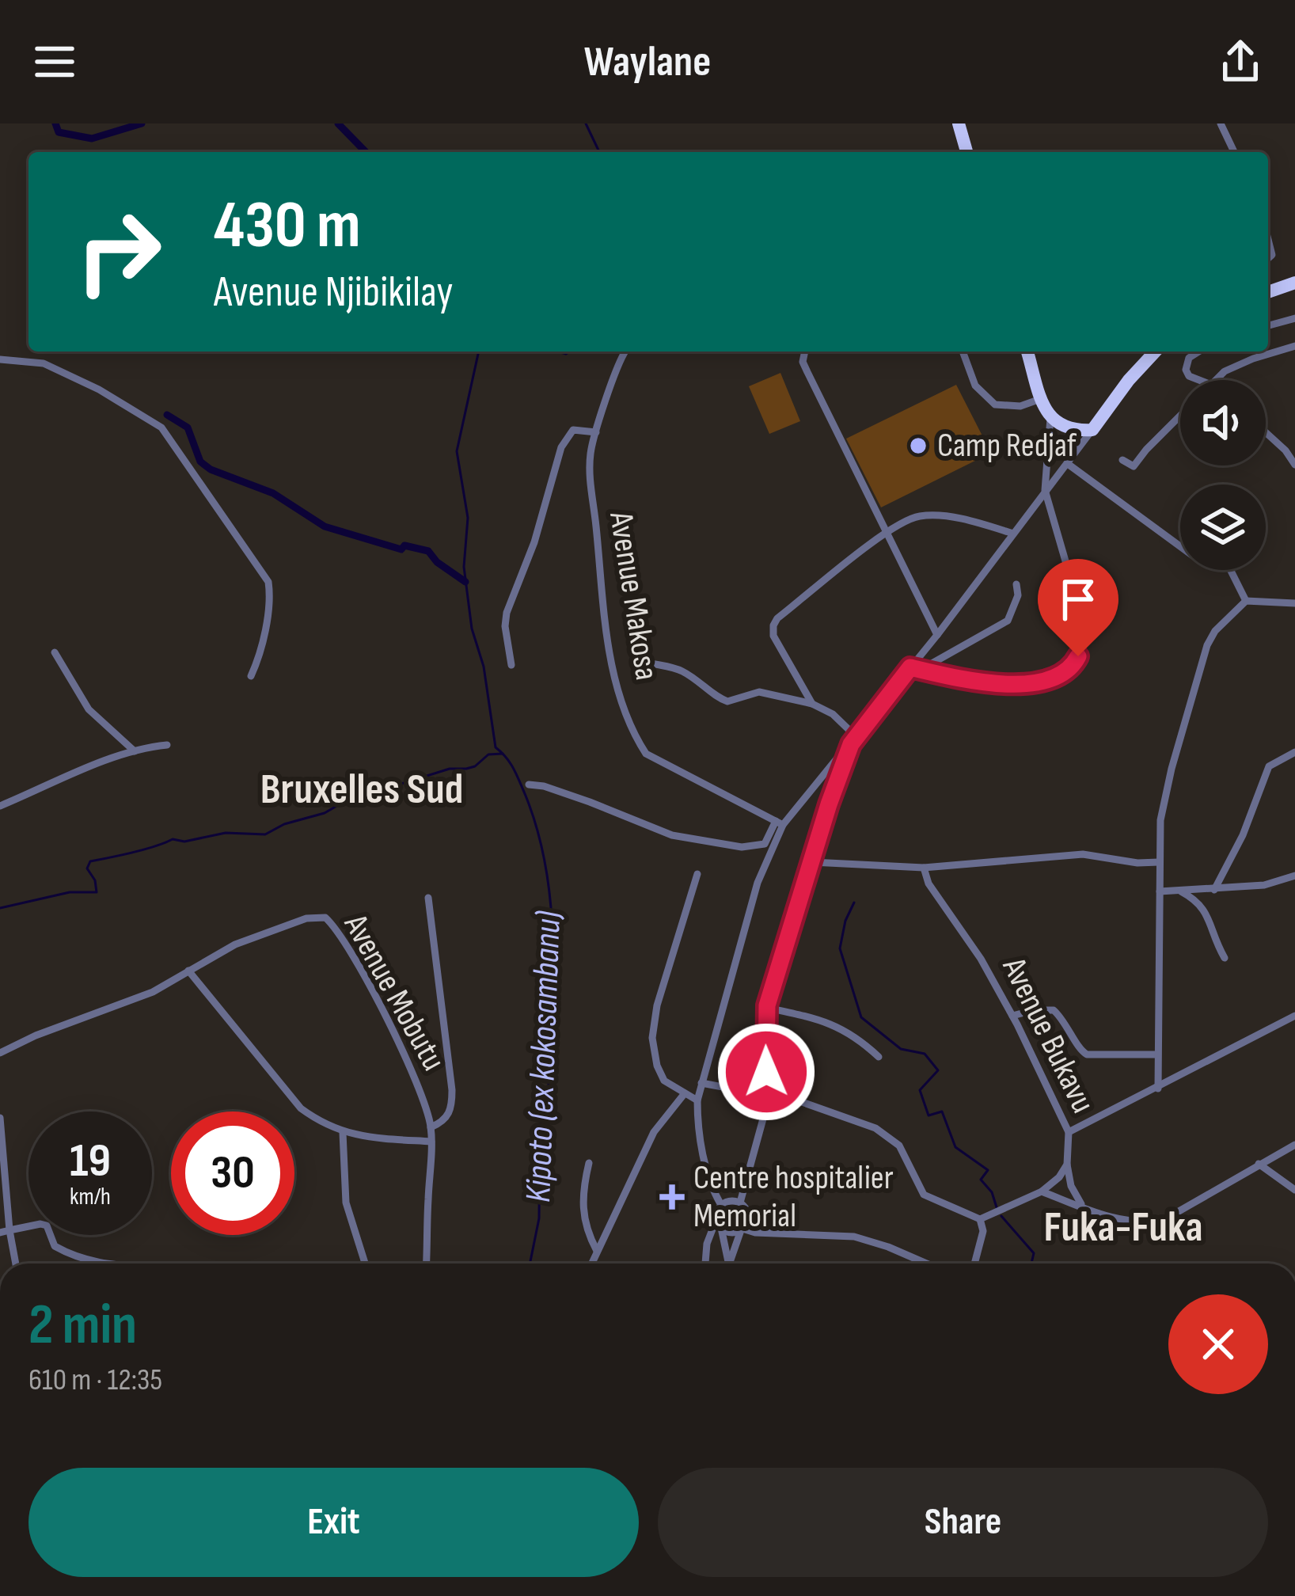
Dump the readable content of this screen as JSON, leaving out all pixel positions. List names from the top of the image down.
{
  "streets": {
    "street": ["Avenue Makosa", "Avenue Mobutu", "Avenue Bukavu"]
  },
  "districts": ["Bruxelles Sud", "Fuka-Fuka"],
  "water": ["Kipoto (ex kokosambanu)"],
  "places": {
    "other": ["Camp Redjaf"],
    "health": ["Centre hospitalier Memorial"]
  },
  "page": {
    "header": "Waylane",
    "turn": ["430 m", "Avenue Njibikilay"],
    "speed": "19 km/h",
    "limit": "30",
    "heading": ["2 min", "610 m · 12:35"],
    "buttons": ["Exit", "Share"]
  }
}
